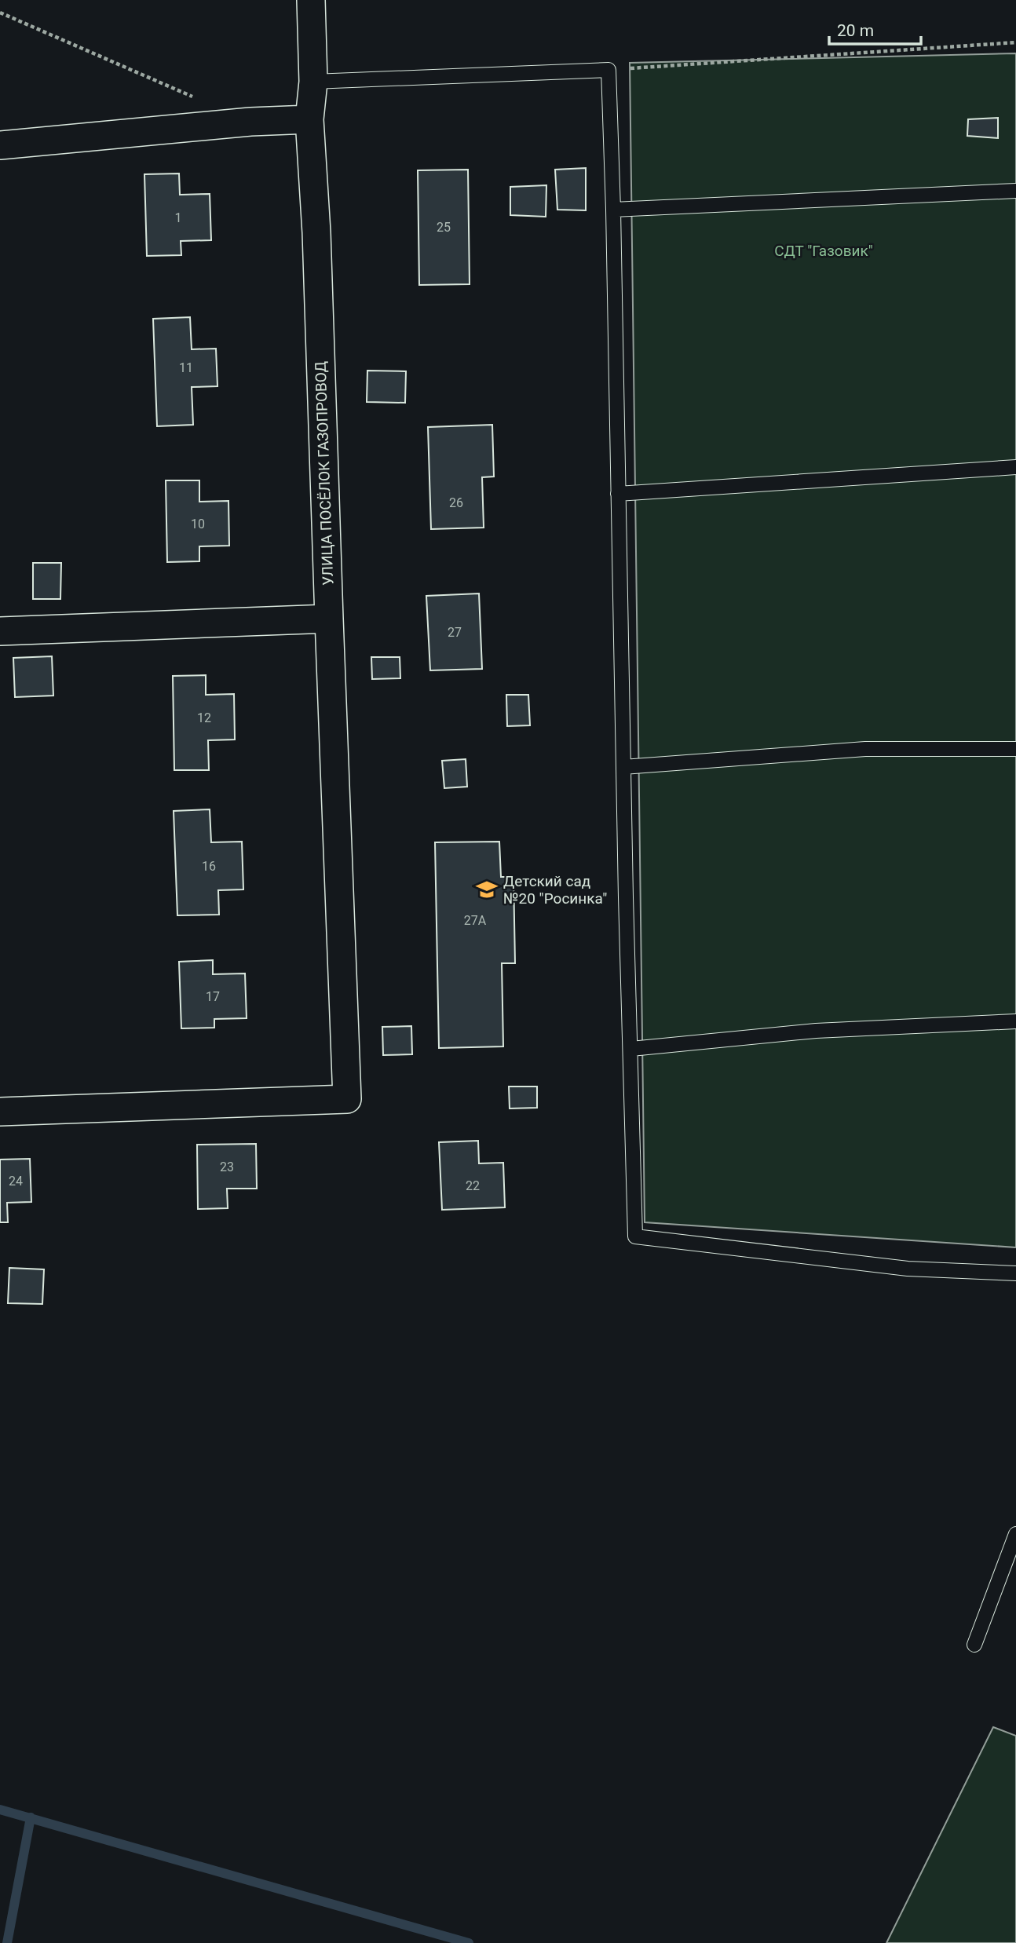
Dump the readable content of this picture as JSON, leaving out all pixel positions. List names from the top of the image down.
{
  "streets": {
    "street": ["УЛИЦА ПОСЁЛОК ГАЗОПРОВОД"]
  },
  "parks": ["СДТ \"Газовик\""],
  "places": {
    "school or university": ["Детский сад №20 \"Росинка\""]
  },
  "house_numbers": [
    "1",
    "25",
    "11",
    "26",
    "10",
    "27",
    "12",
    "16",
    "27А",
    "17",
    "23",
    "24",
    "22"
  ],
  "scale_bar": "20 m"
}
